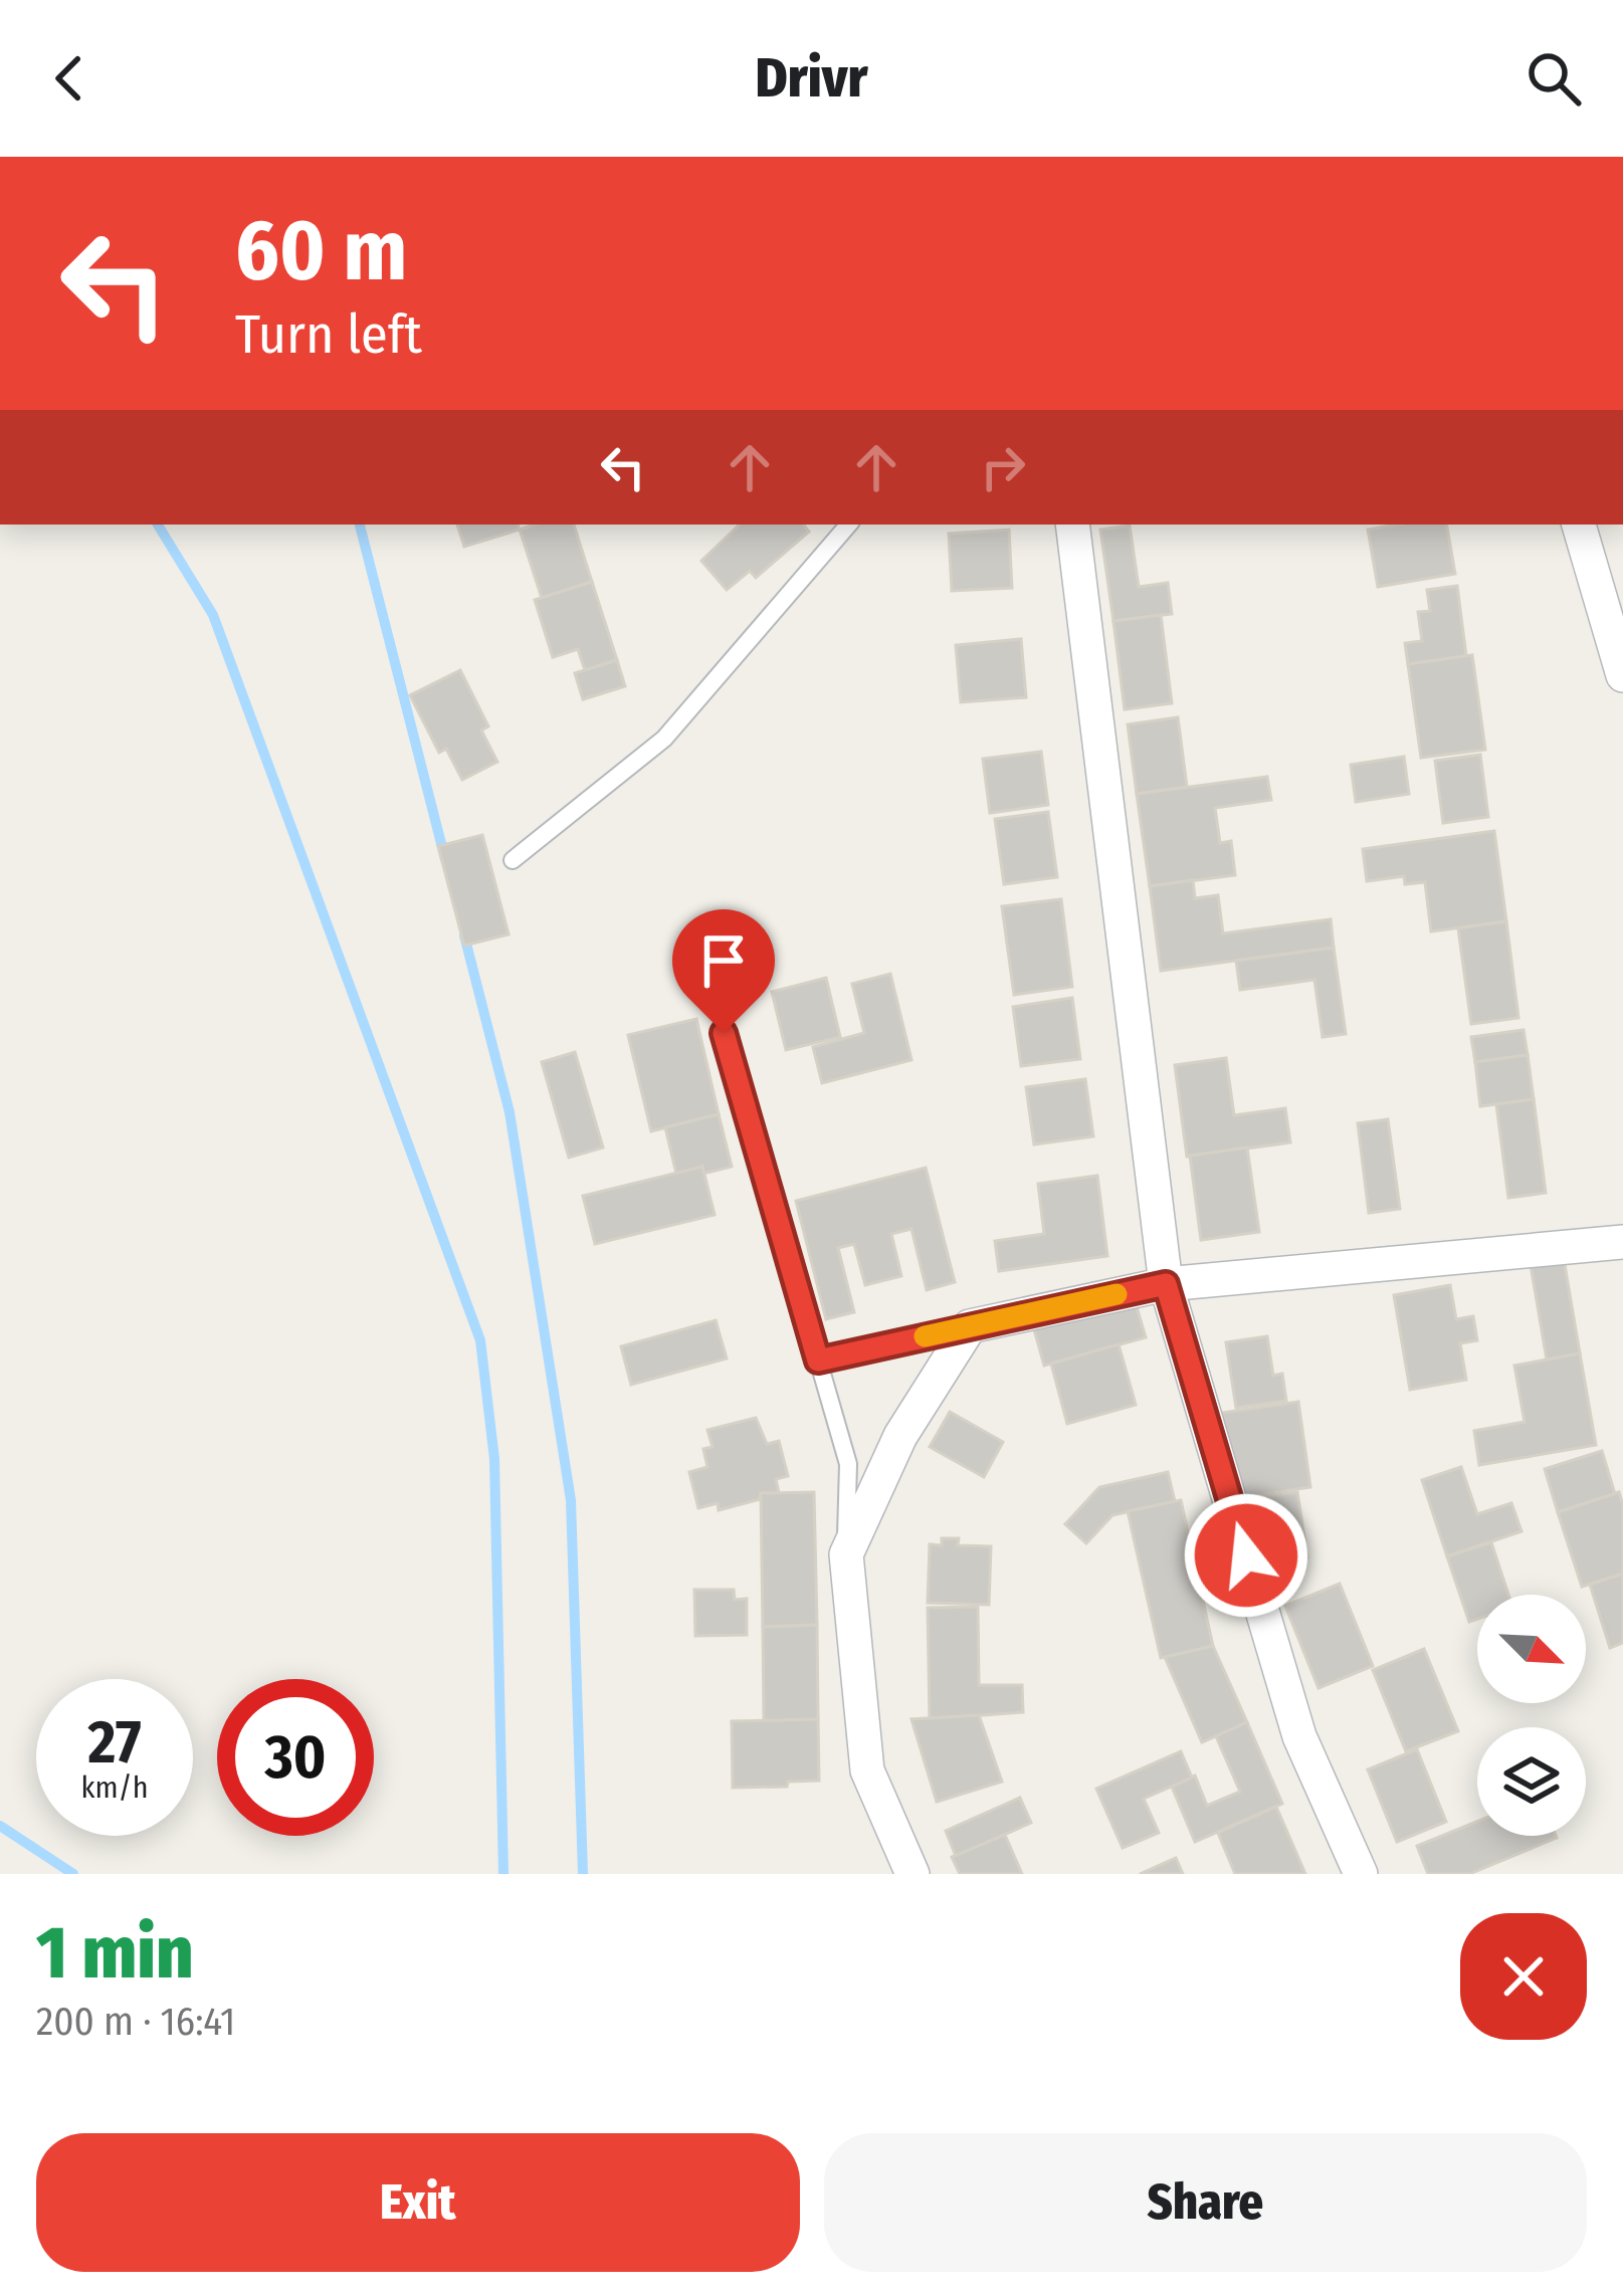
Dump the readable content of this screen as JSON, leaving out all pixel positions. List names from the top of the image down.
{
  "north": "bottom right",
  "page": {
    "header": "Drivr",
    "turn": ["60 m", "Turn left"],
    "speed": "27 km/h",
    "limit": "30",
    "heading": ["1 min", "200 m · 16:41"],
    "buttons": ["Exit", "Share"]
  }
}
